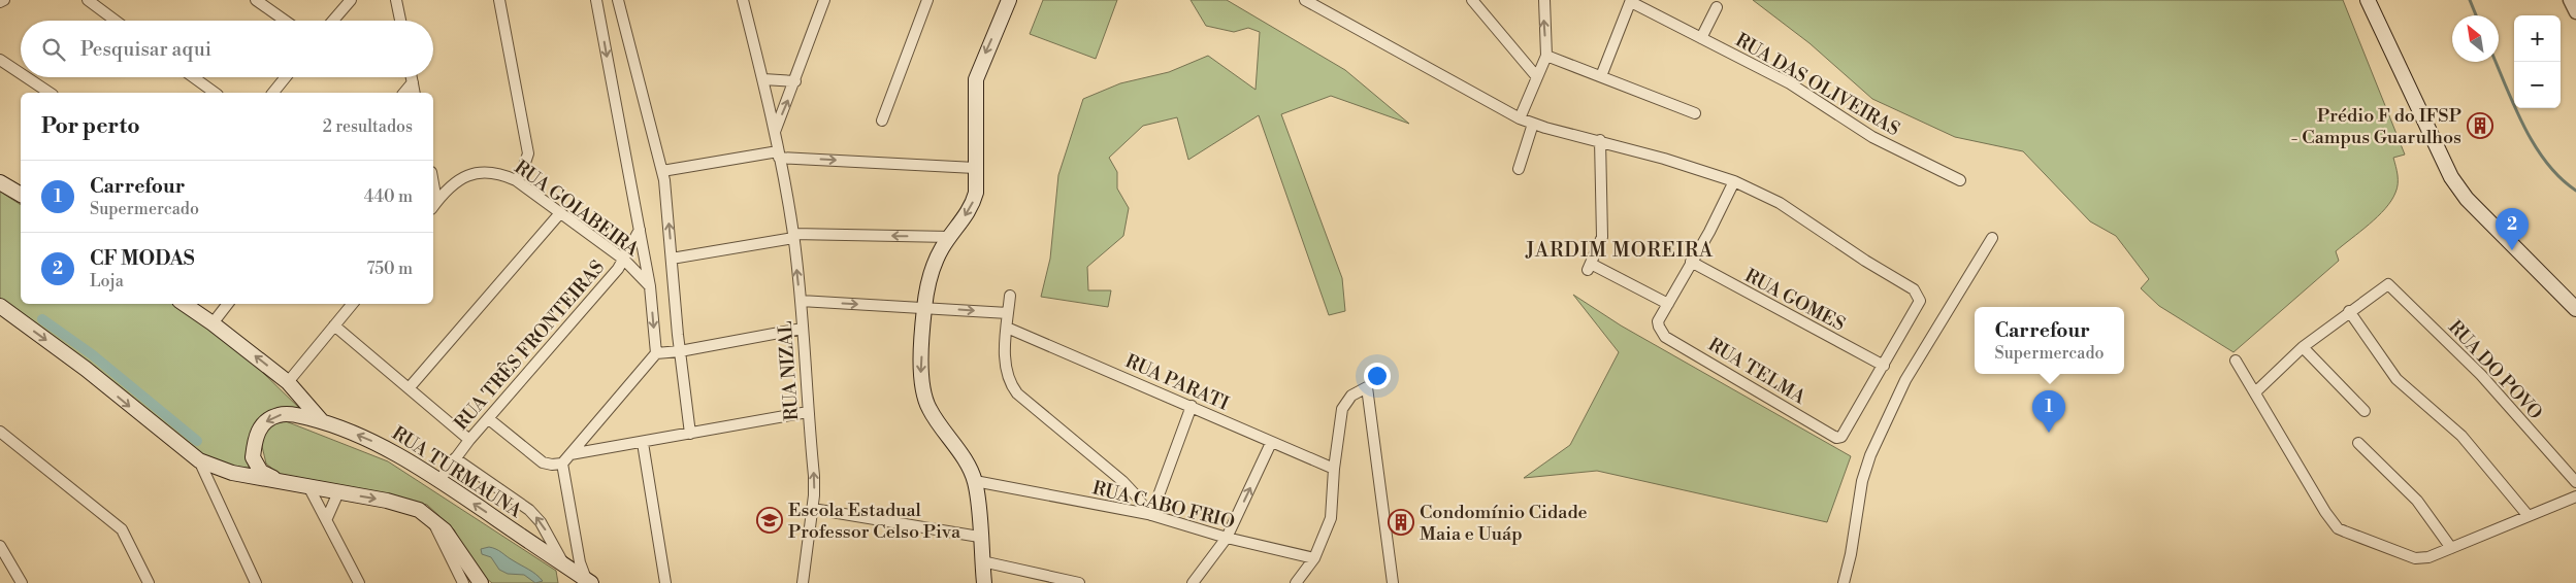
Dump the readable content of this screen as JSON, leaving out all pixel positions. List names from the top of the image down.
{
  "streets": {
    "main road": ["RUA TURMAUNA"],
    "street": [
      "RUA DAS OLIVEIRAS",
      "RUA GOIABEIRA",
      "RUA GOMES",
      "RUA TRÊS FRONTEIRAS",
      "RUA DO POVO",
      "RUA NIZAL",
      "RUA TELMA",
      "RUA PARATI",
      "RUA CABO FRIO"
    ]
  },
  "crossings": [
    ["RUA GOIABEIRA", "RUA TRÊS FRONTEIRAS"],
    ["RUA GOMES", "RUA TELMA"],
    ["RUA TRÊS FRONTEIRAS", "RUA TURMAUNA"]
  ],
  "districts": ["JARDIM MOREIRA"],
  "places": {
    "building": ["Prédio F do IFSP - Campus Guarulhos", "Condomínio Cidade Maia e Uuáp"],
    "school or university": ["Escola Estadual Professor Celso Piva"]
  },
  "north": "top left",
  "page": {
    "map_buttons": ["+", "−"],
    "search": "Pesquisar aqui",
    "heading": ["Por perto", "2 resultados"],
    "list": [
      {
        "mark": "1",
        "name": "Carrefour",
        "note": "Supermercado",
        "value": "440 m"
      },
      {
        "mark": "2",
        "name": "CF MODAS",
        "note": "Loja",
        "value": "750 m"
      }
    ],
    "pins": ["2", "1"],
    "popup": ["Carrefour", "Supermercado"]
  }
}
